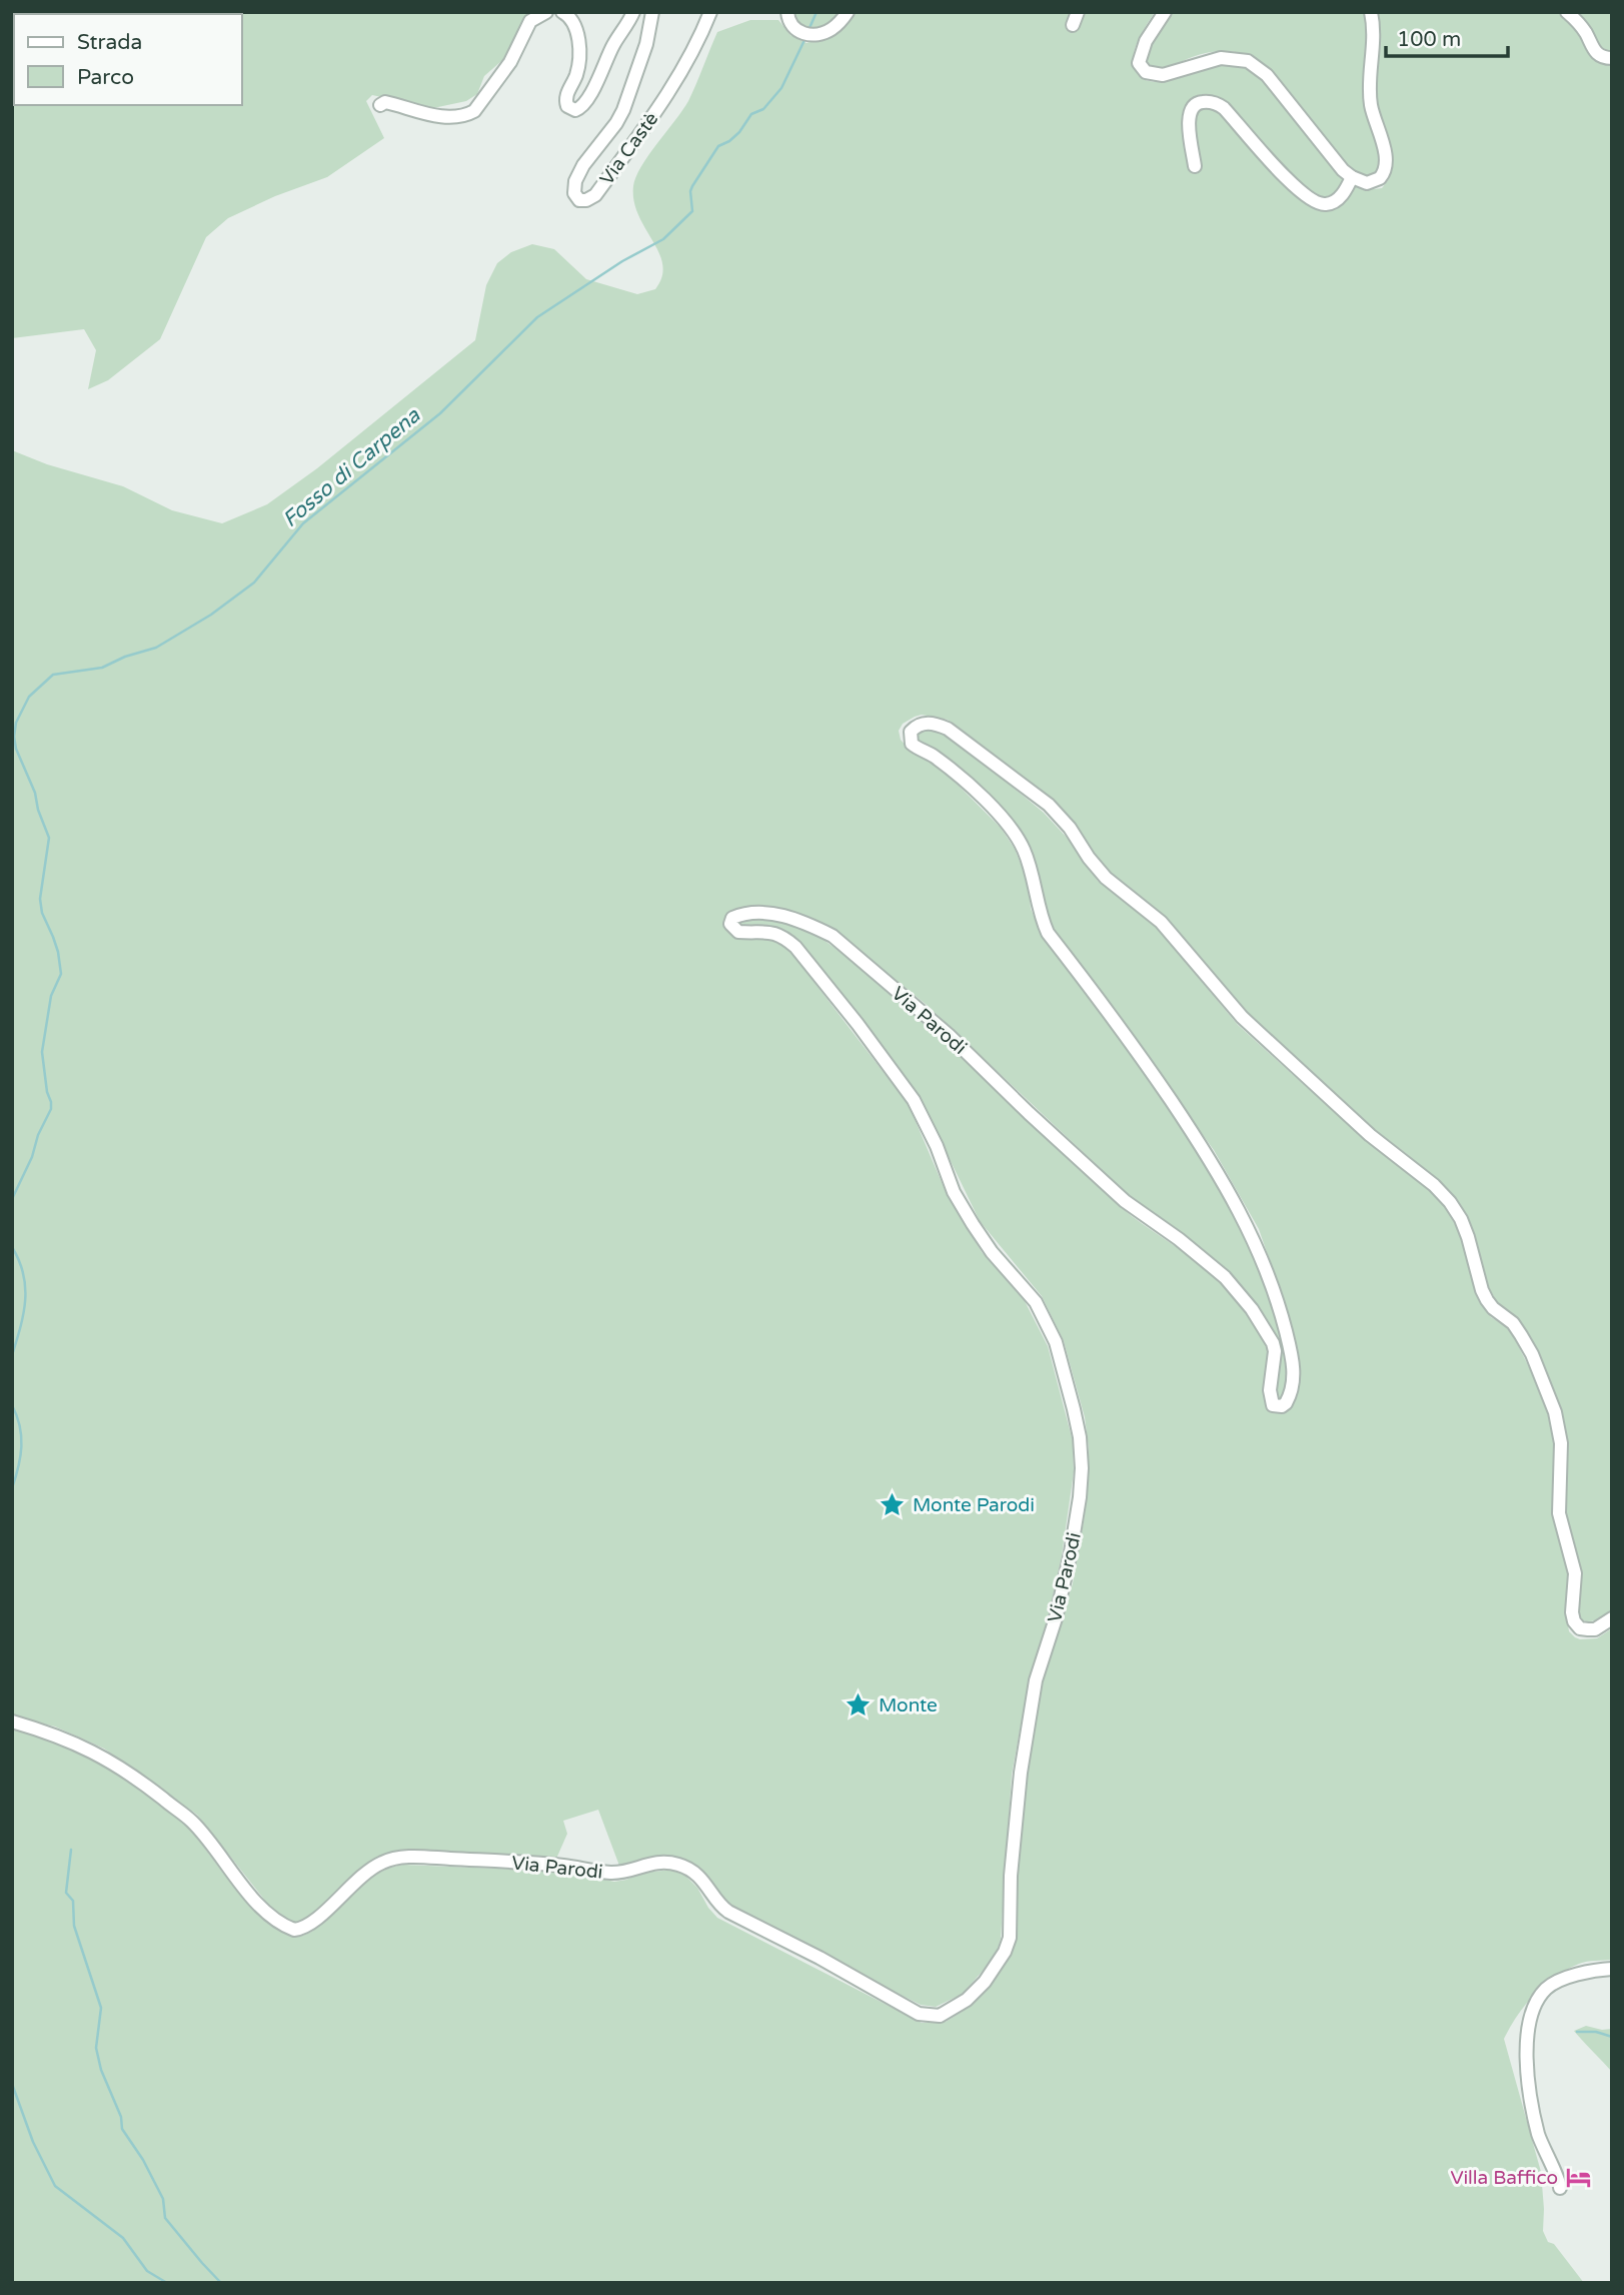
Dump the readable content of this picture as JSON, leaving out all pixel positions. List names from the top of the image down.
{
  "streets": {
    "street": ["Via Castè", "Via Parodi"]
  },
  "water": ["Fosso di Carpena"],
  "places": {
    "place": ["Monte Parodi", "Monte"],
    "hotel": ["Villa Baffico"]
  },
  "legend": ["Strada", "Parco"],
  "scale_bar": "100 m"
}
